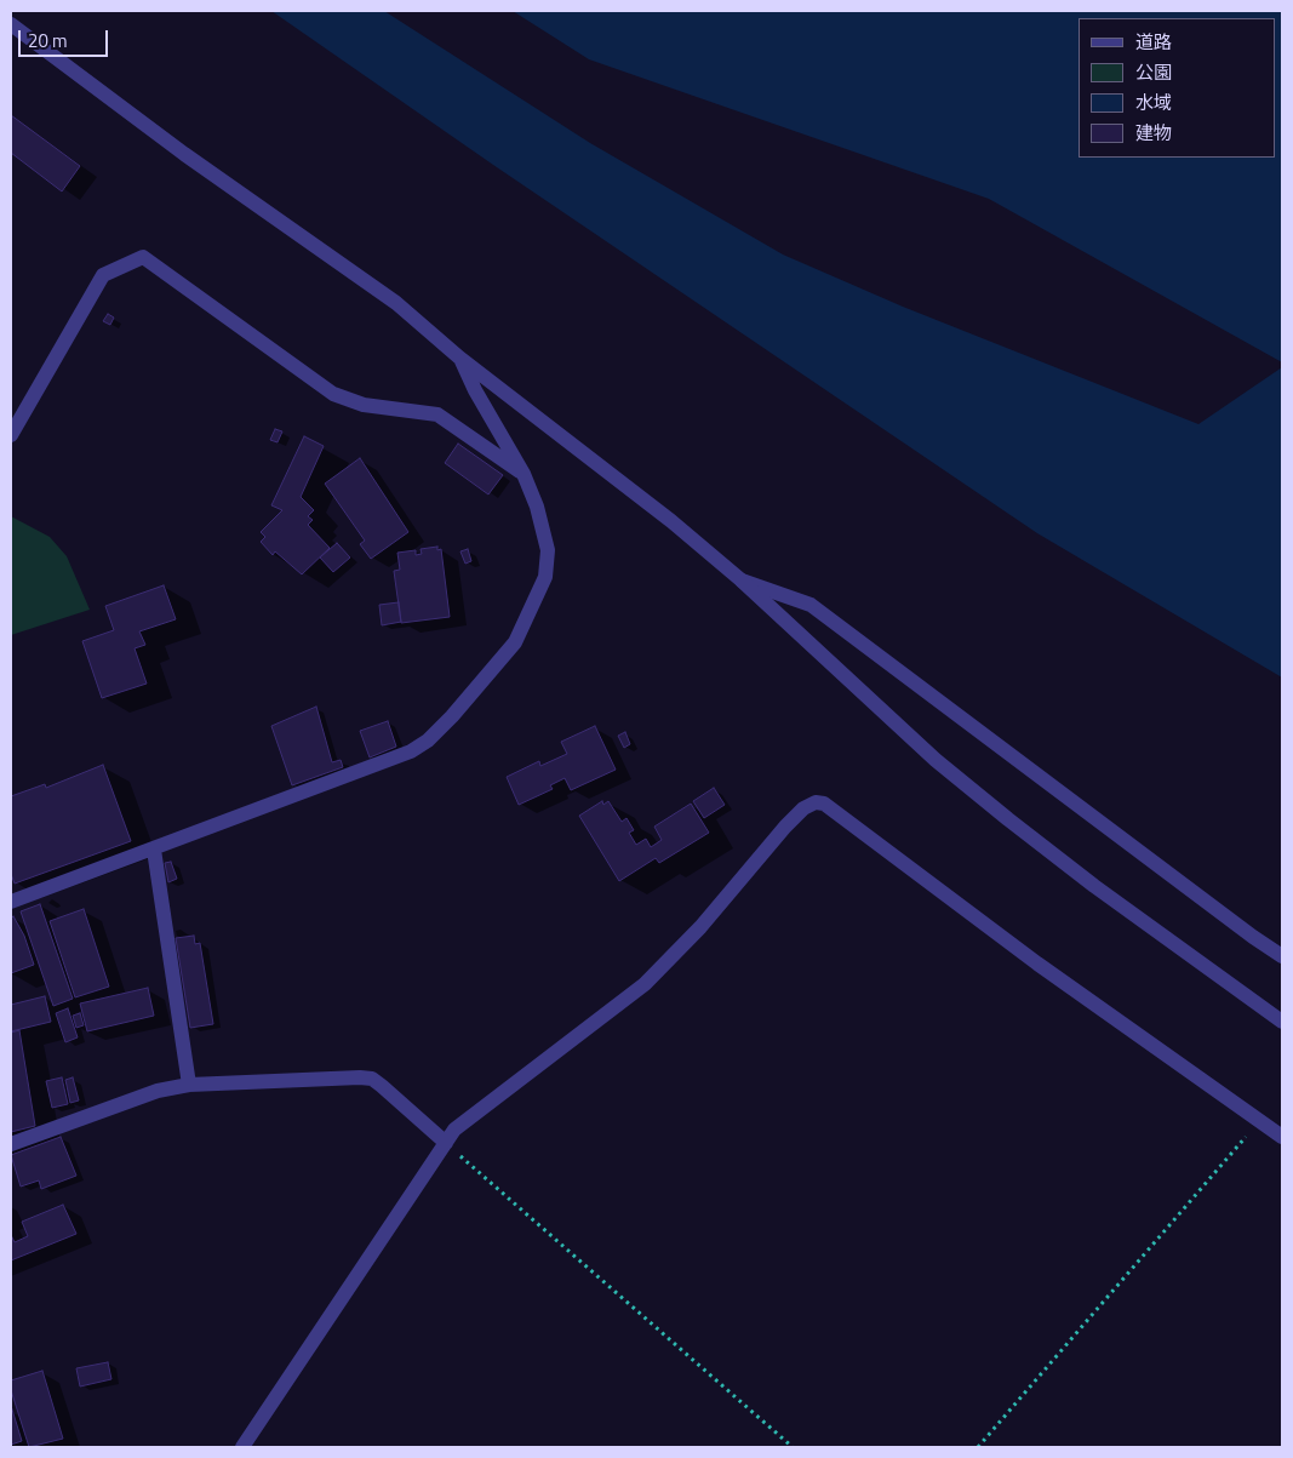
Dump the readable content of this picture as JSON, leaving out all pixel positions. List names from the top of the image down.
{
  "legend": [
    "道路",
    "公園",
    "水域",
    "建物"
  ],
  "scale_bar": "20 m"
}
